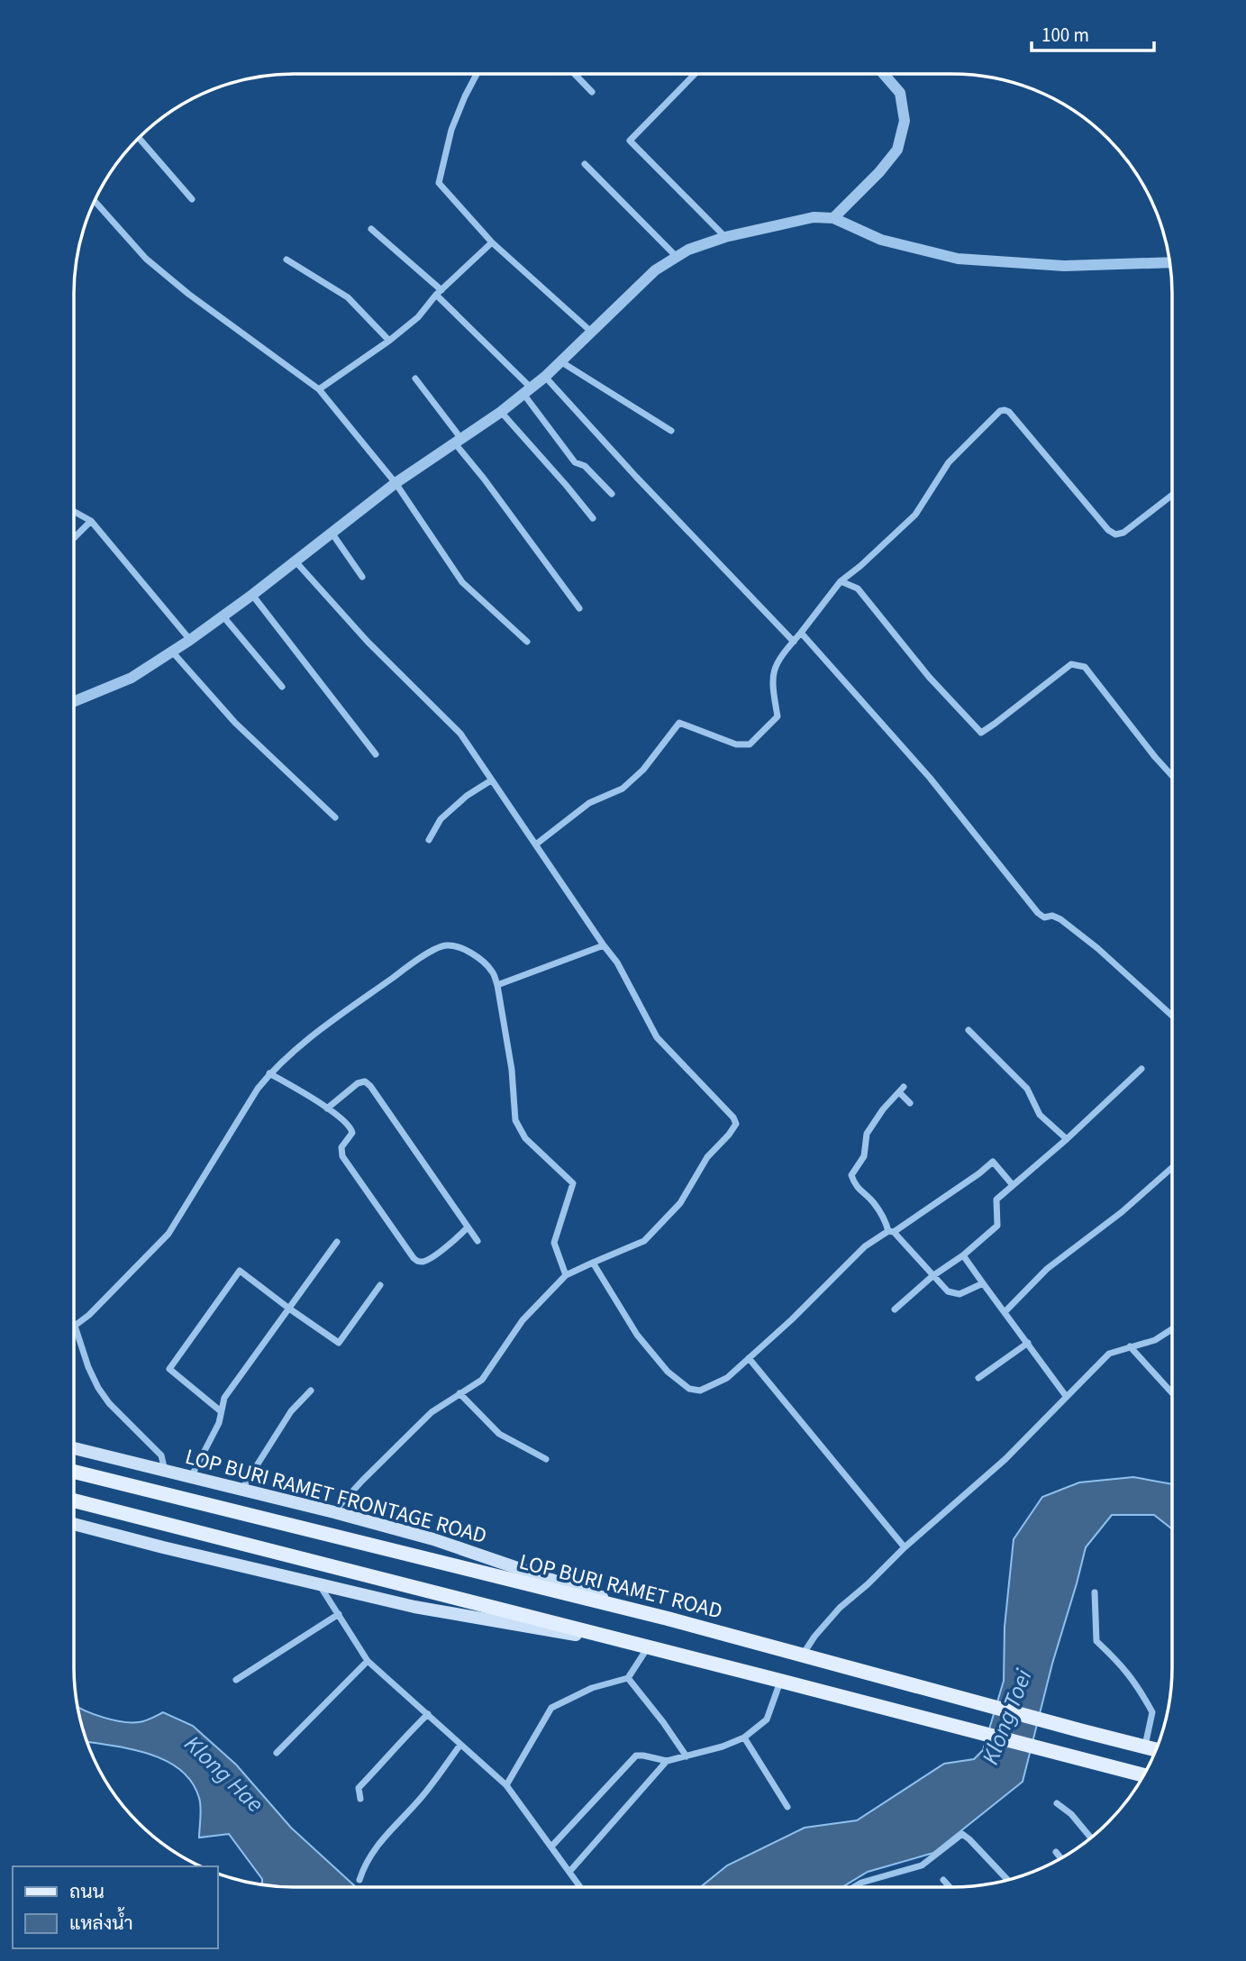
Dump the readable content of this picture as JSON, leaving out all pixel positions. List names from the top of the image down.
{
  "streets": {
    "main road": ["LOP BURI RAMET FRONTAGE ROAD", "LOP BURI RAMET ROAD"]
  },
  "crossings": [
    ["LOP BURI RAMET FRONTAGE ROAD", "LOP BURI RAMET ROAD"]
  ],
  "water": ["Klong Toei", "Klong Hae"],
  "legend": ["ถนน", "แหล่งน้ำ"],
  "scale_bar": "100 m"
}
